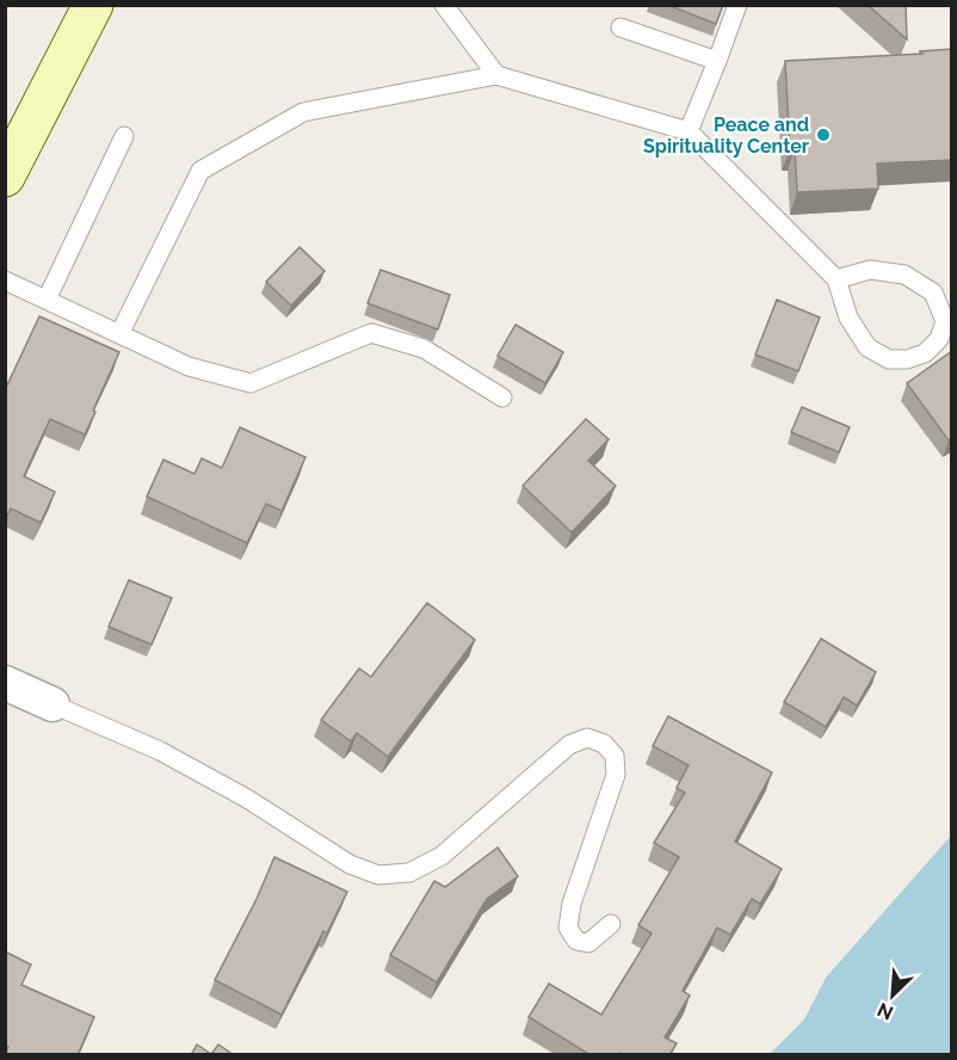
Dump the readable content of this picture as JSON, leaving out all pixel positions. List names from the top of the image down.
{
  "places": ["Peace and Spirituality Center"],
  "north": "bottom left"
}
